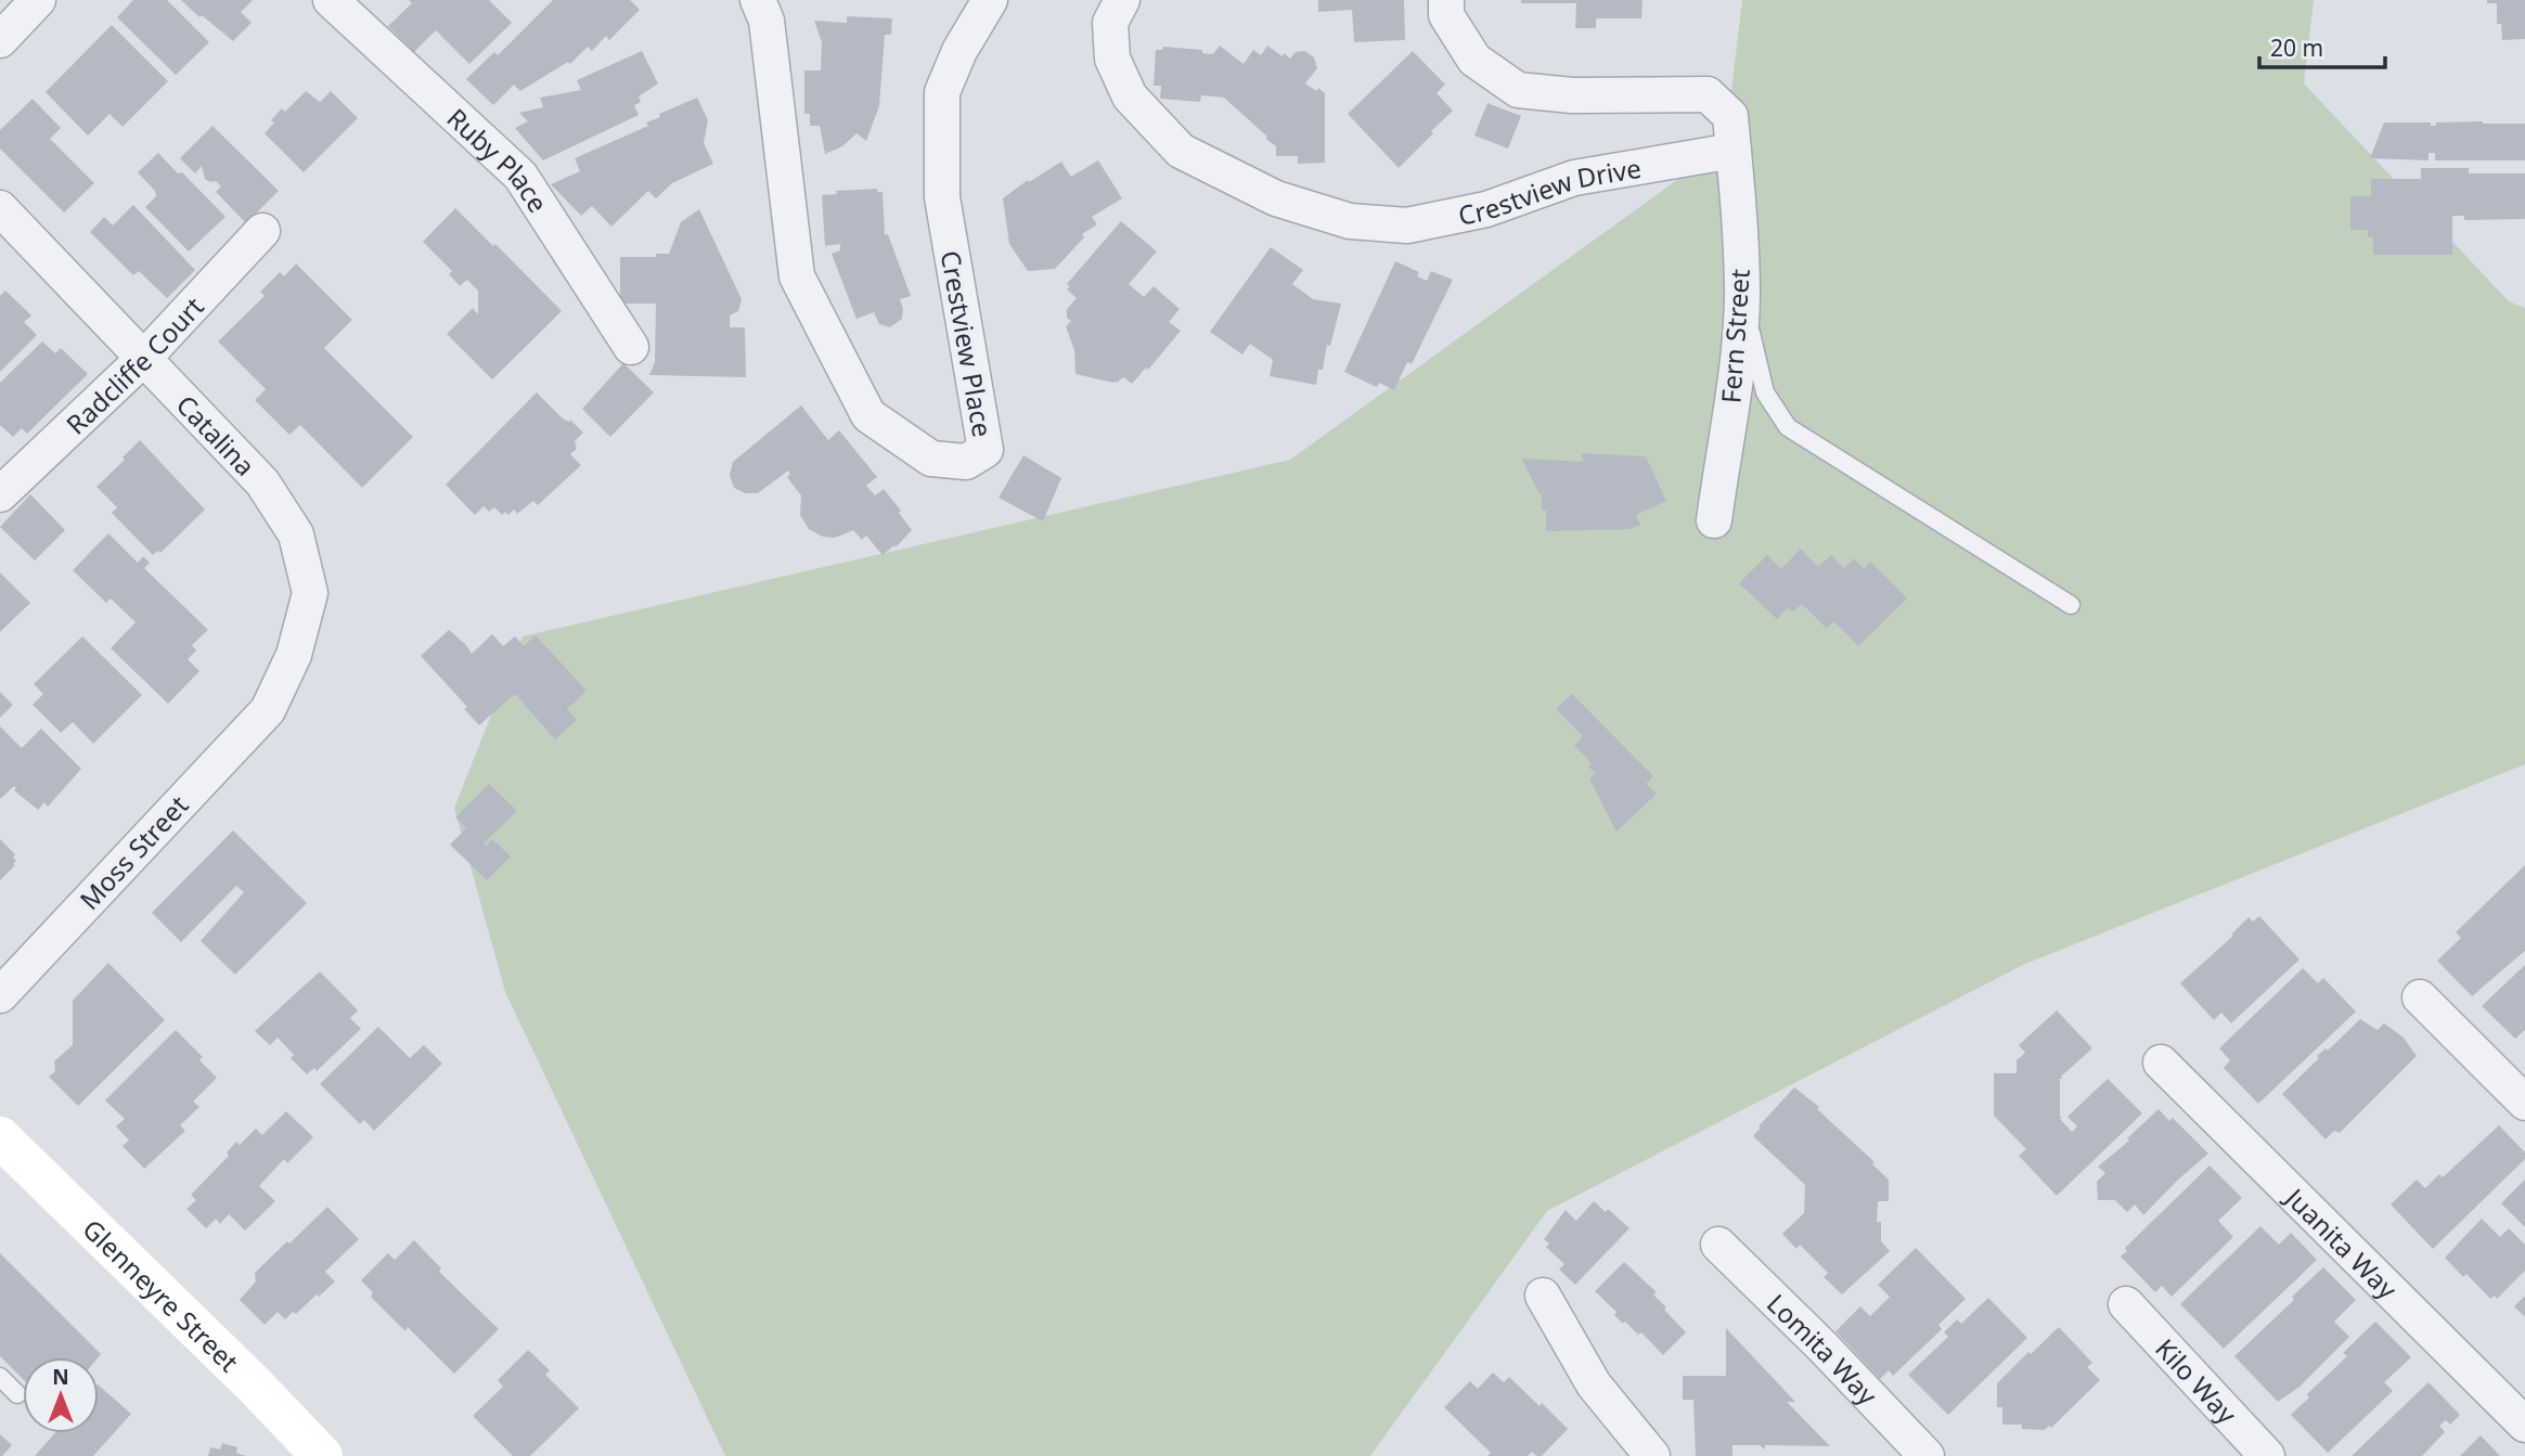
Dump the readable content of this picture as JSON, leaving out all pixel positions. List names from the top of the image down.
{
  "streets": {
    "street": [
      "Ruby Place",
      "Crestview Drive",
      "Fern Street",
      "Crestview Place",
      "Radcliffe Court",
      "Catalina",
      "Moss Street",
      "Juanita Way",
      "Glenneyre Street",
      "Lomita Way",
      "Kilo Way"
    ]
  },
  "crossings": [
    ["Crestview Drive", "Fern Street"],
    ["Radcliffe Court", "Catalina"],
    ["Catalina", "Moss Street"]
  ],
  "scale_bar": "20 m",
  "north": "top"
}
